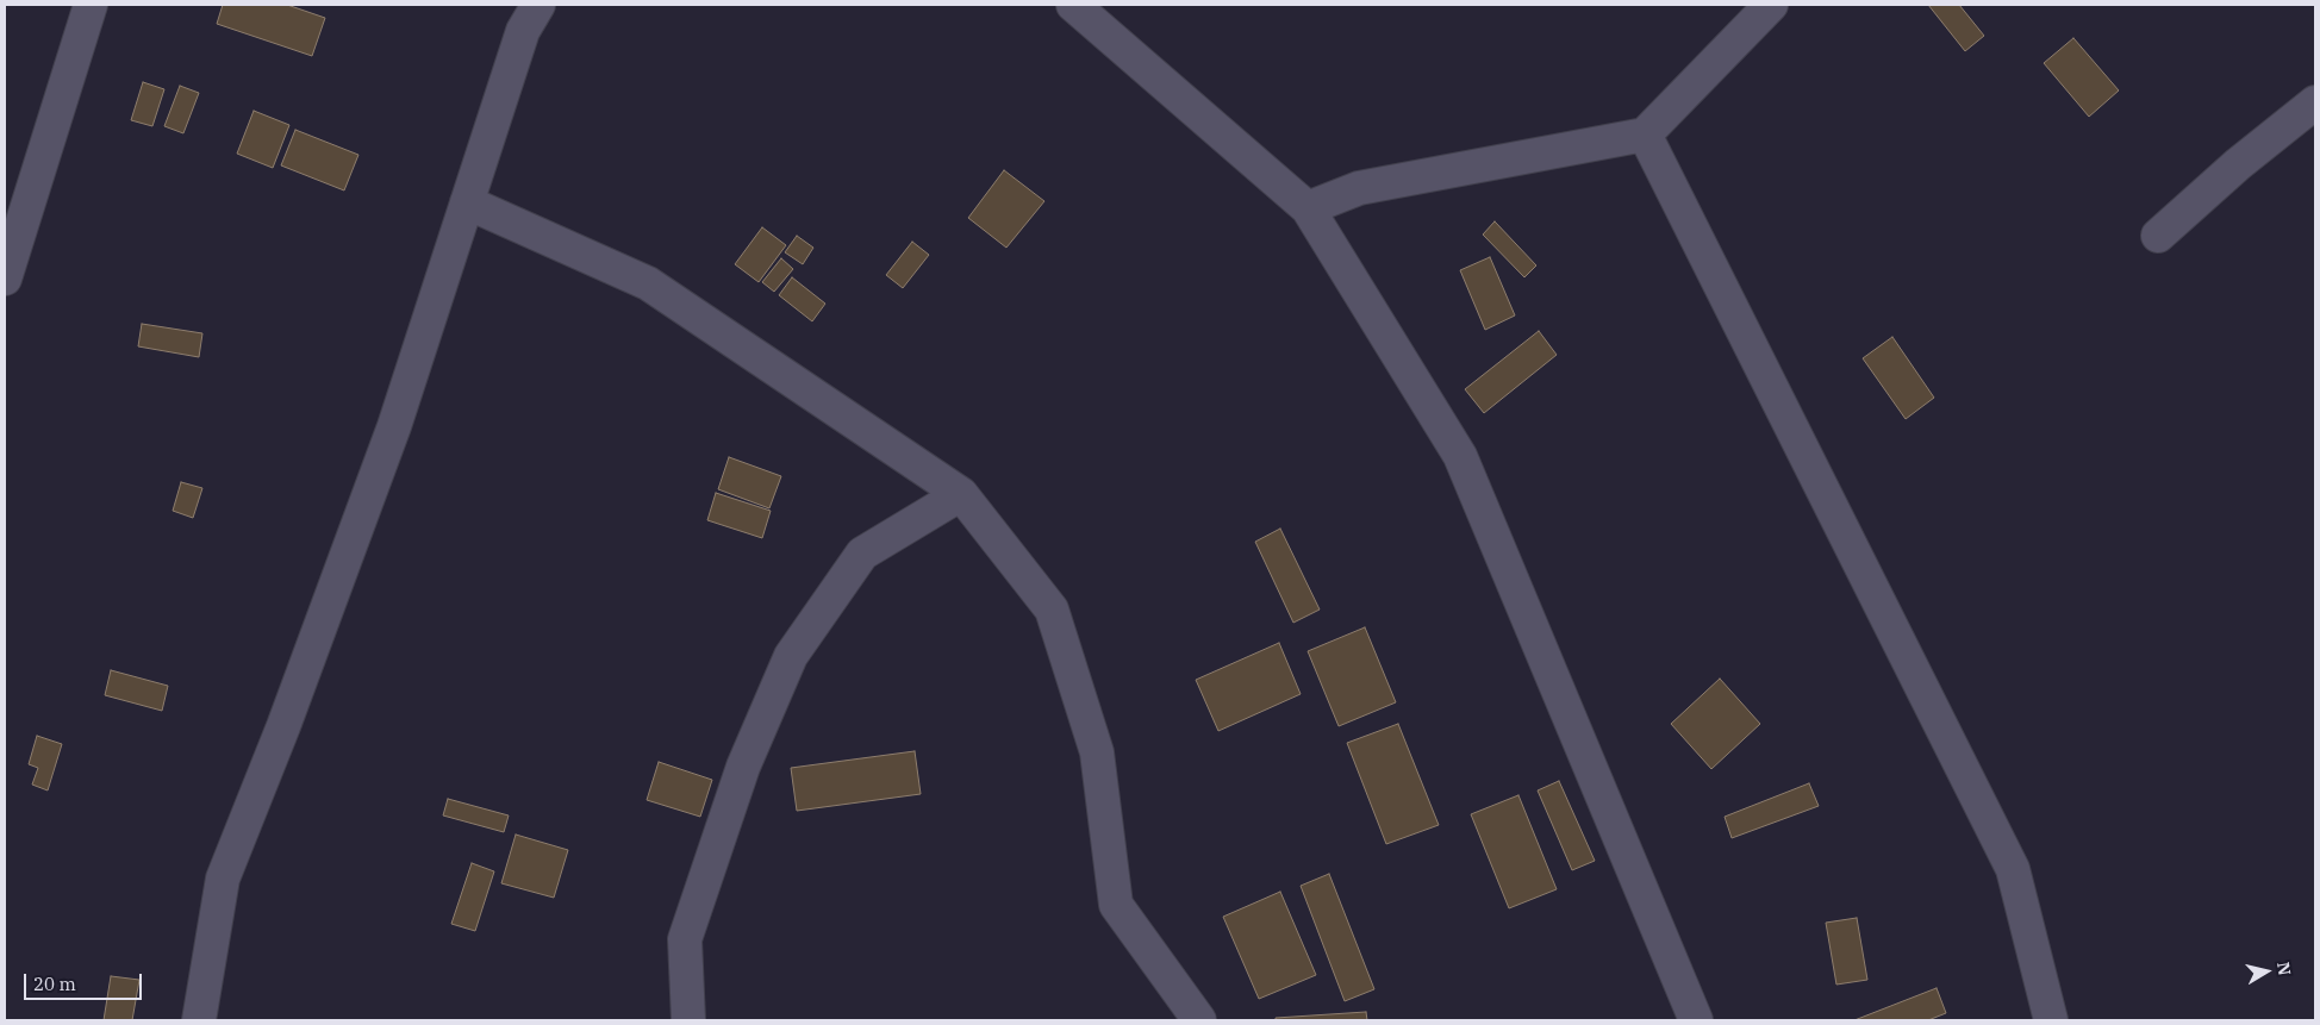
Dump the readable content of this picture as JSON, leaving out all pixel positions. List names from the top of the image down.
{
  "scale_bar": "20 m",
  "north": "right"
}
